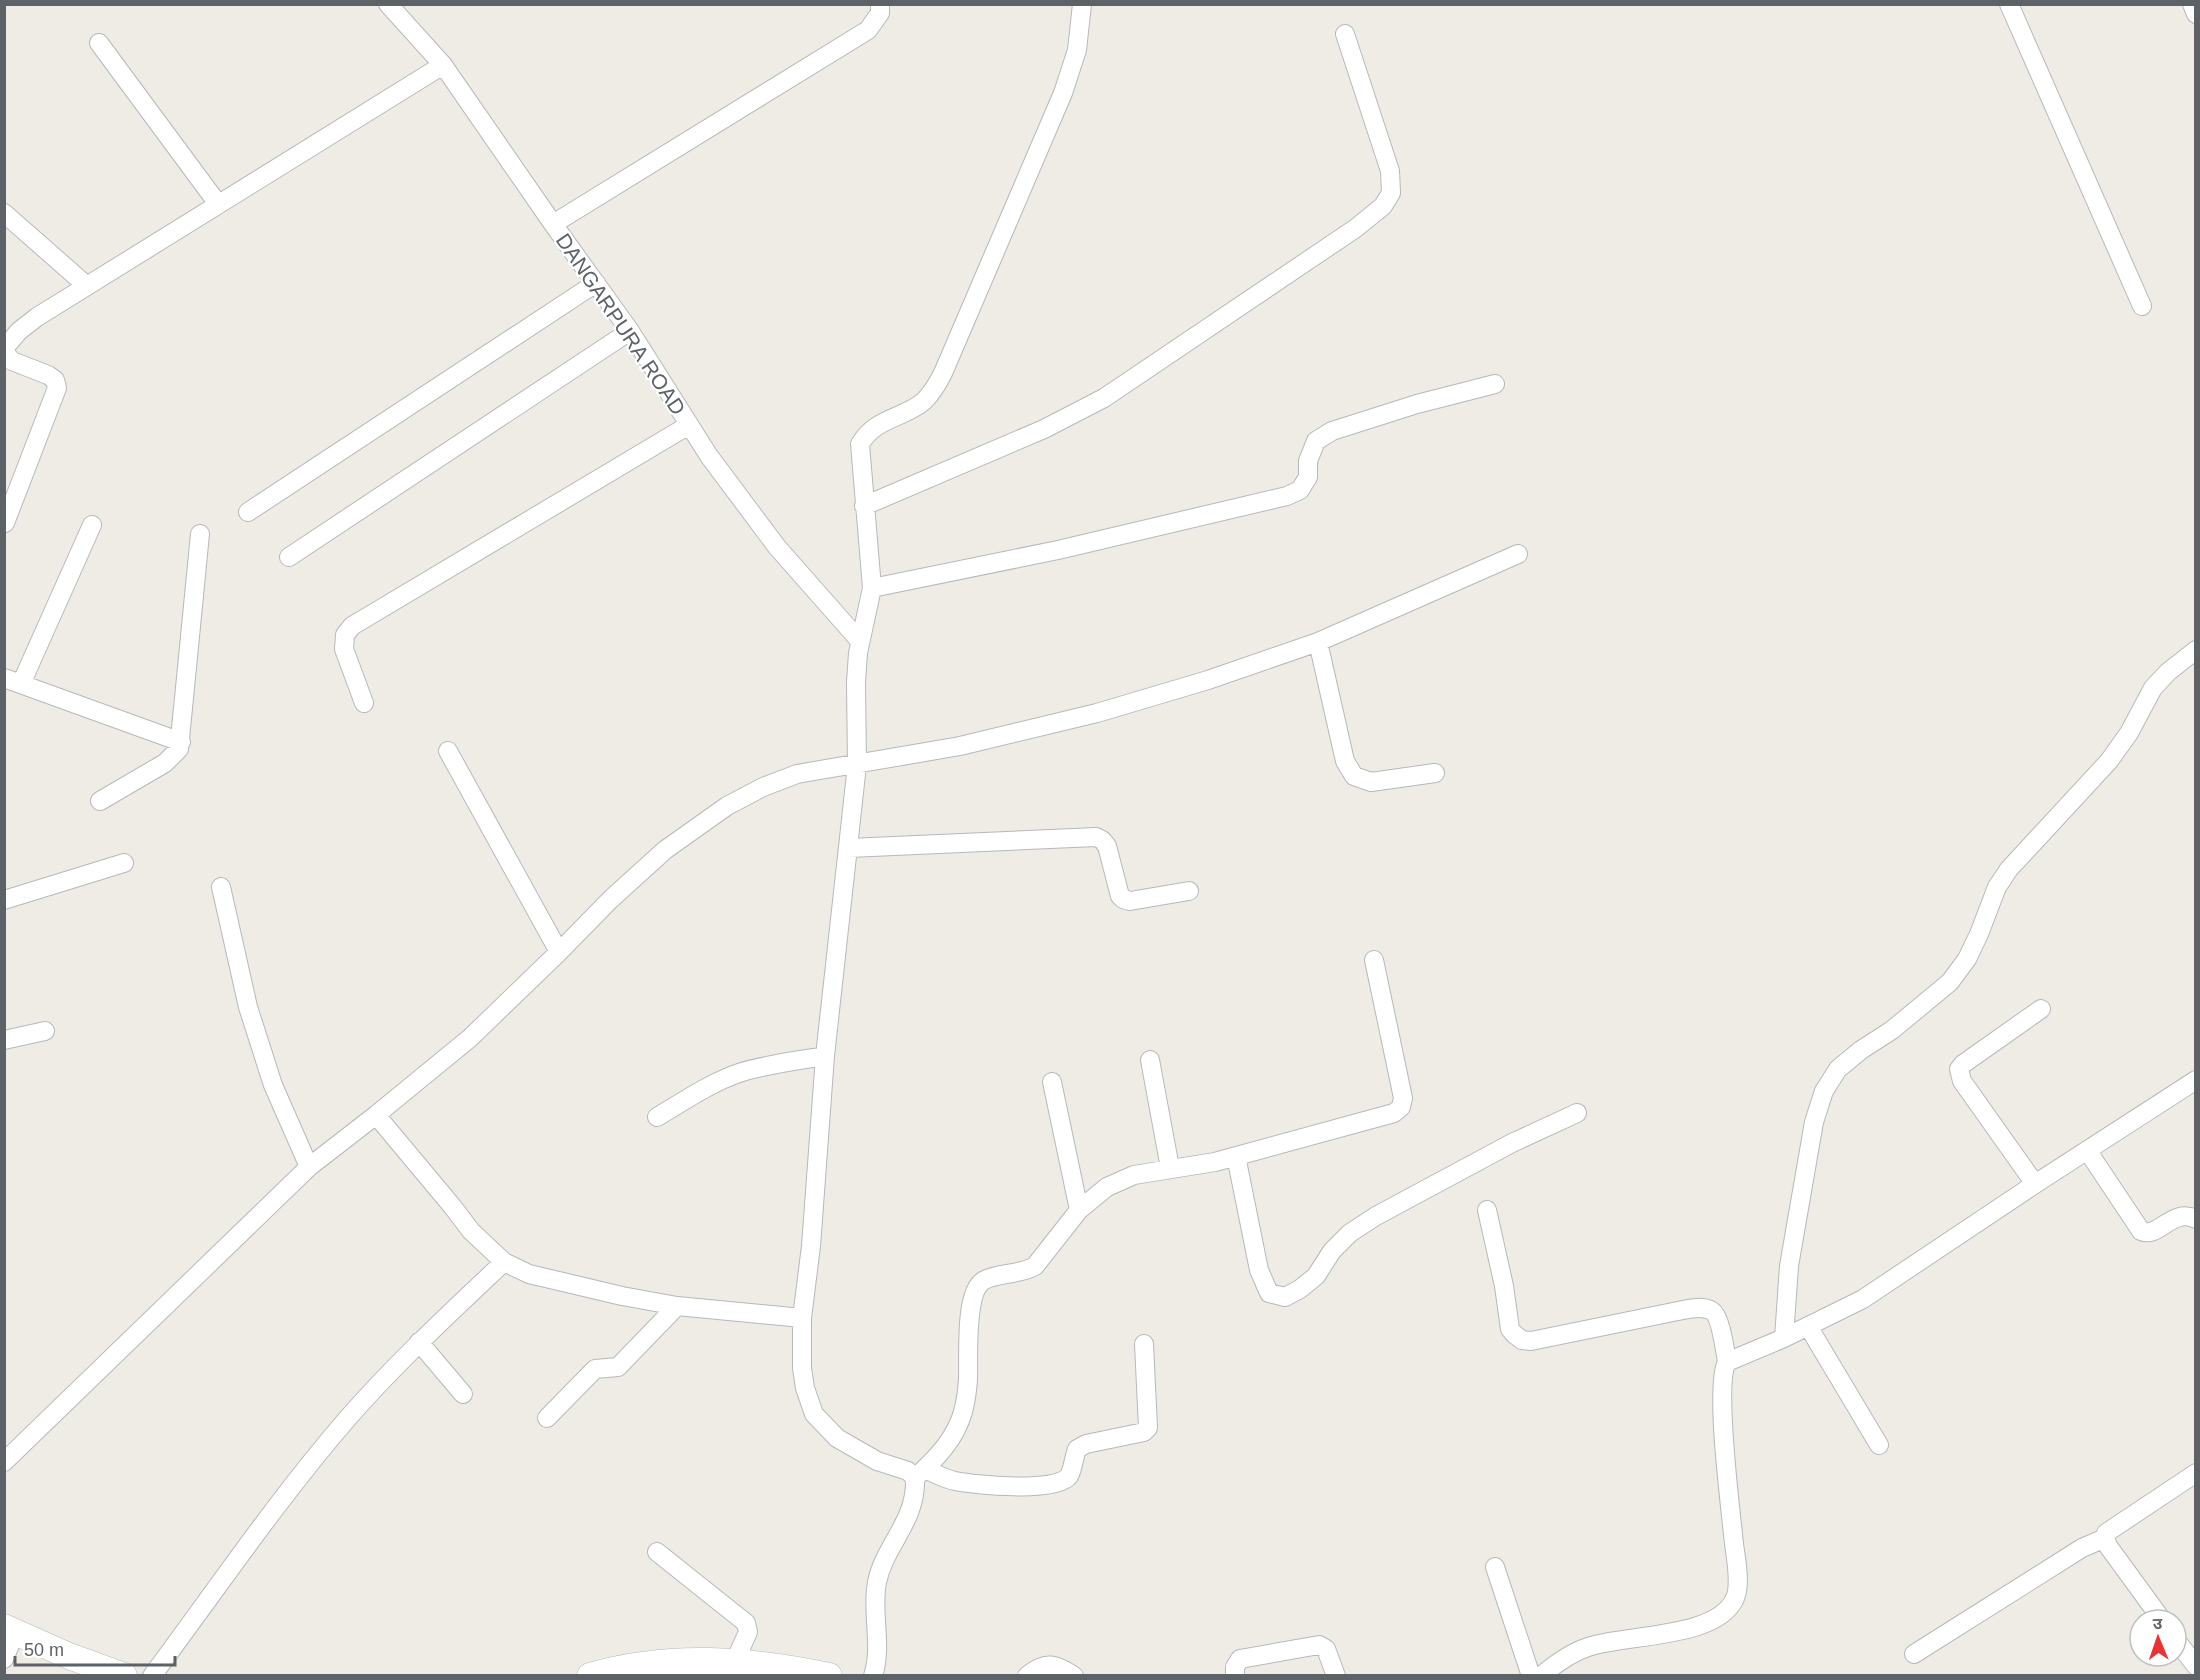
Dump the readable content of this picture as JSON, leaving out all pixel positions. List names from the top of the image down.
{
  "streets": {
    "street": ["DANGARPURA ROAD"]
  },
  "scale_bar": "50 m",
  "north": "top"
}
